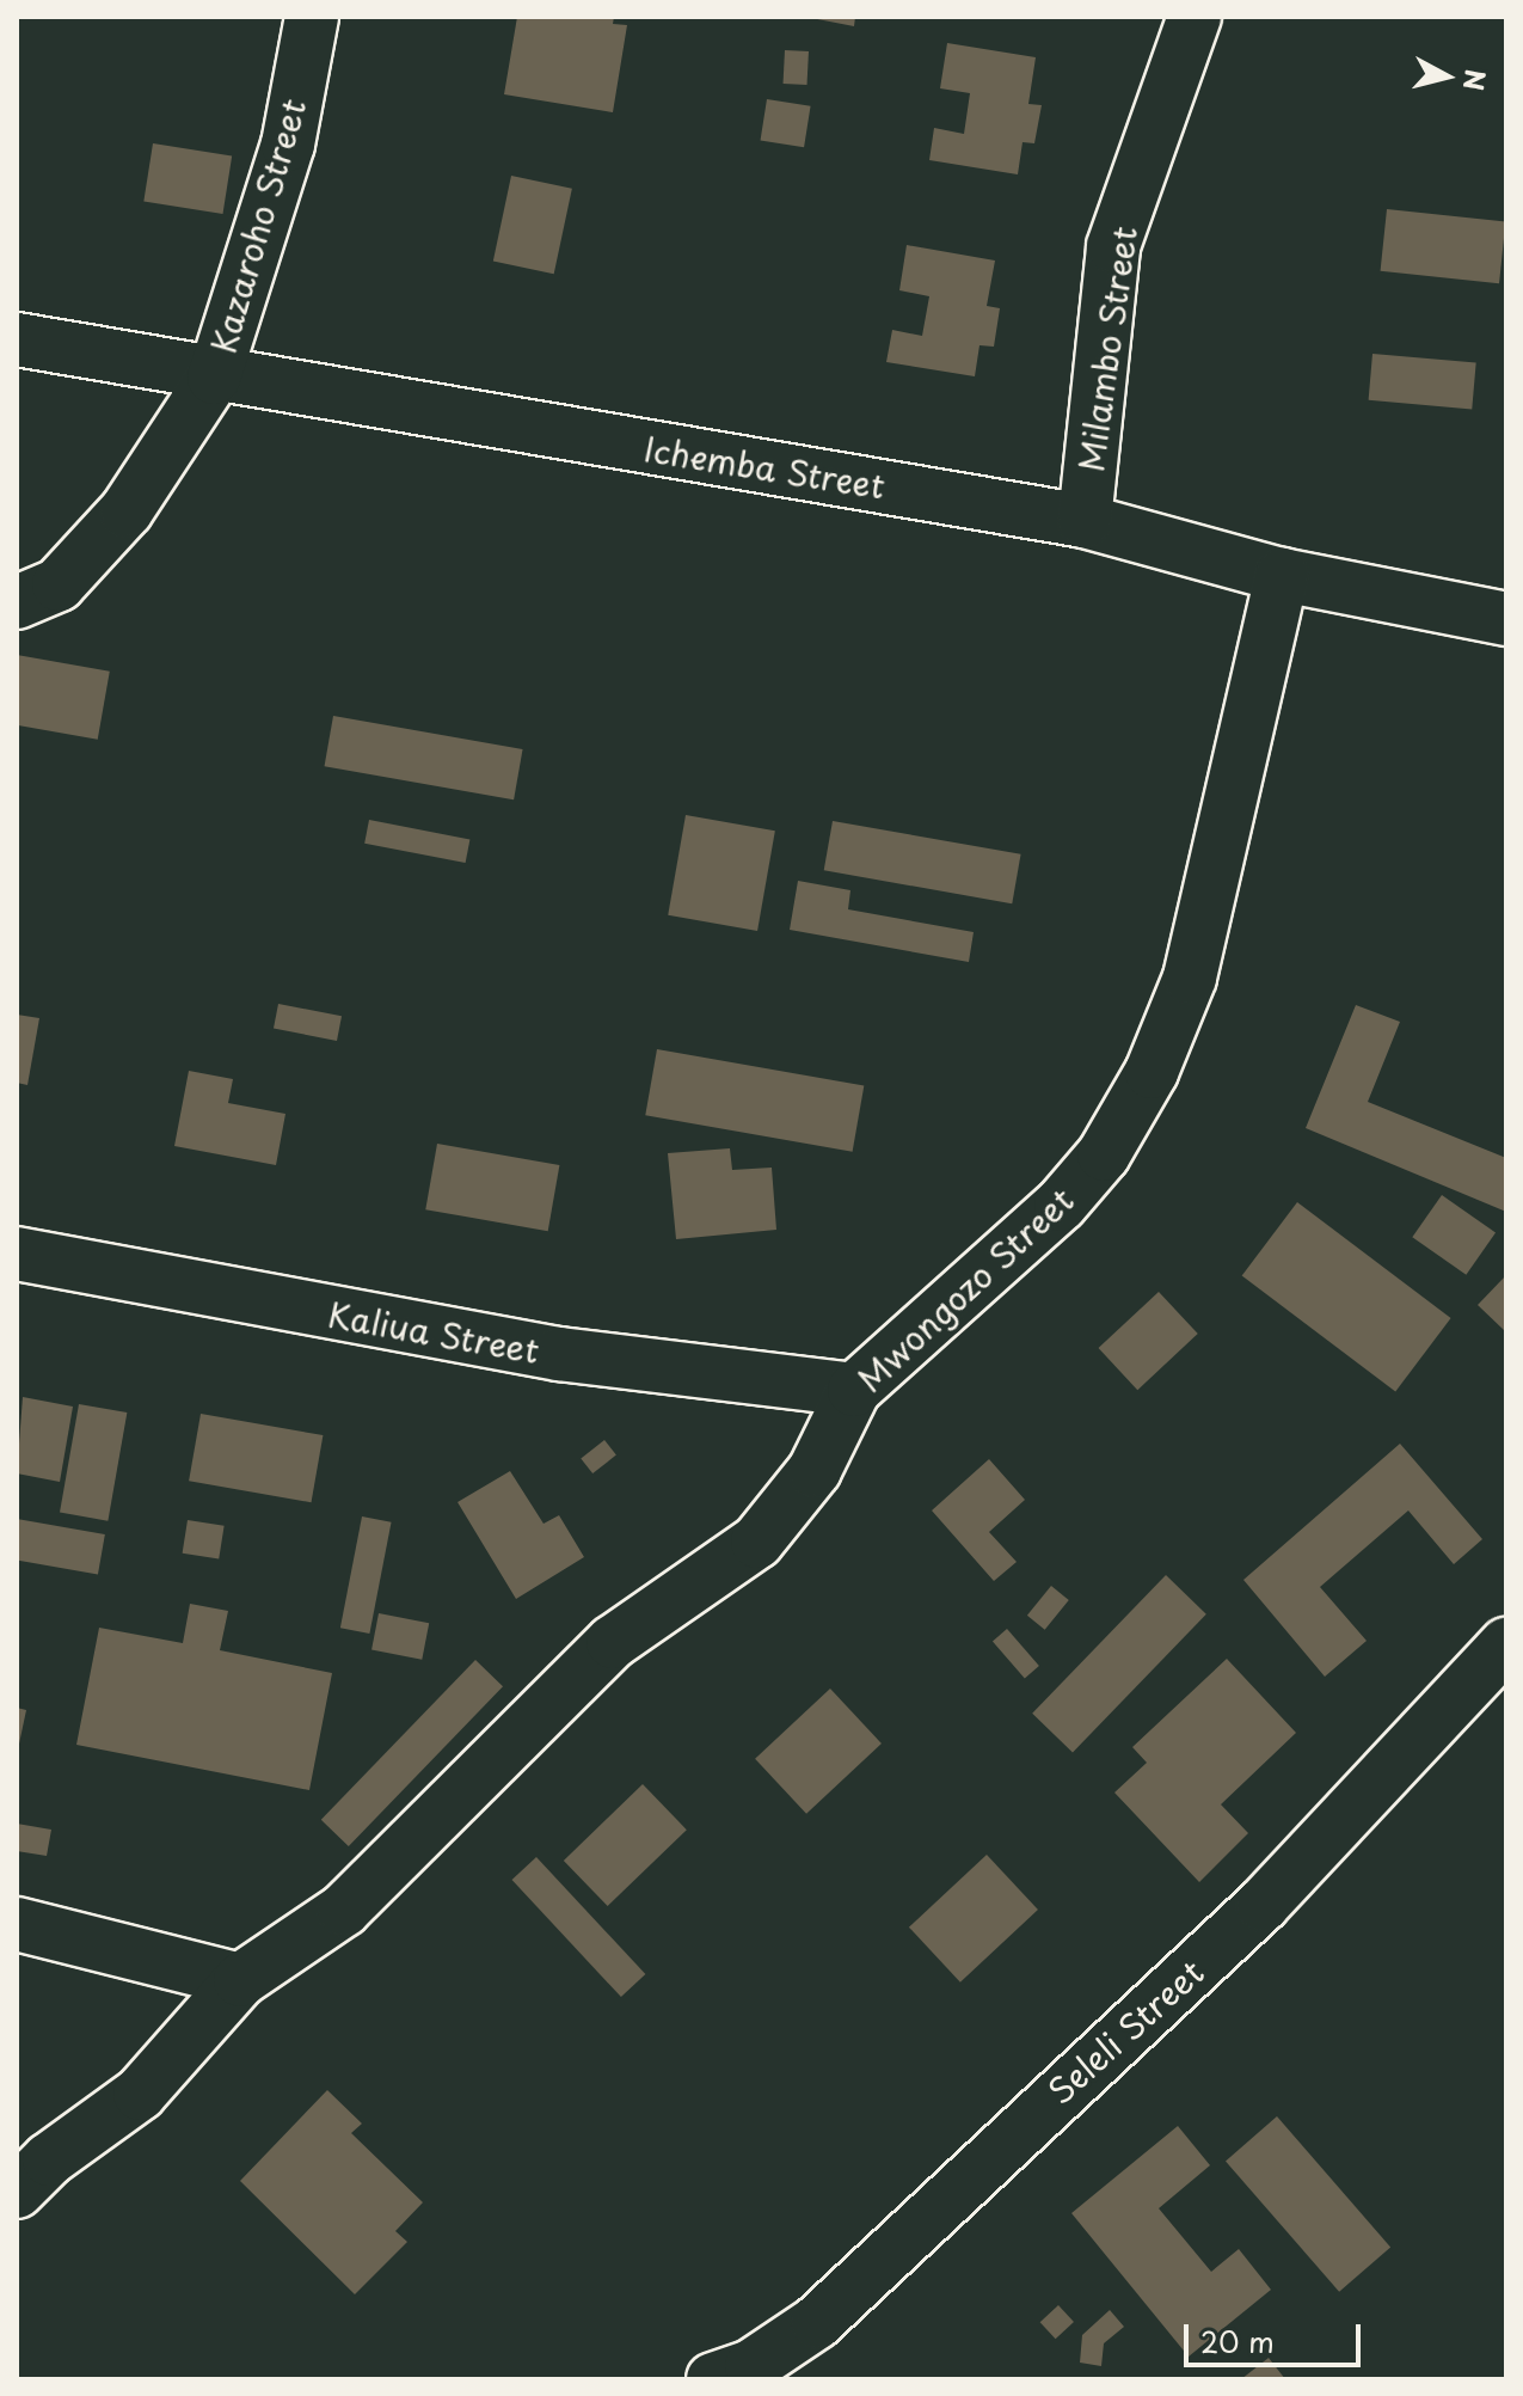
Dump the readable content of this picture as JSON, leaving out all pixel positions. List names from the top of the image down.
{
  "streets": {
    "street": [
      "Kazaroho Street",
      "Milambo Street",
      "Ichemba Street",
      "Mwongozo Street",
      "Kaliua Street",
      "Seleli Street"
    ]
  },
  "crossings": [
    ["Kazaroho Street", "Ichemba Street"],
    ["Milambo Street", "Ichemba Street"],
    ["Ichemba Street", "Mwongozo Street"],
    ["Mwongozo Street", "Kaliua Street"]
  ],
  "scale_bar": "20 m",
  "north": "right"
}
